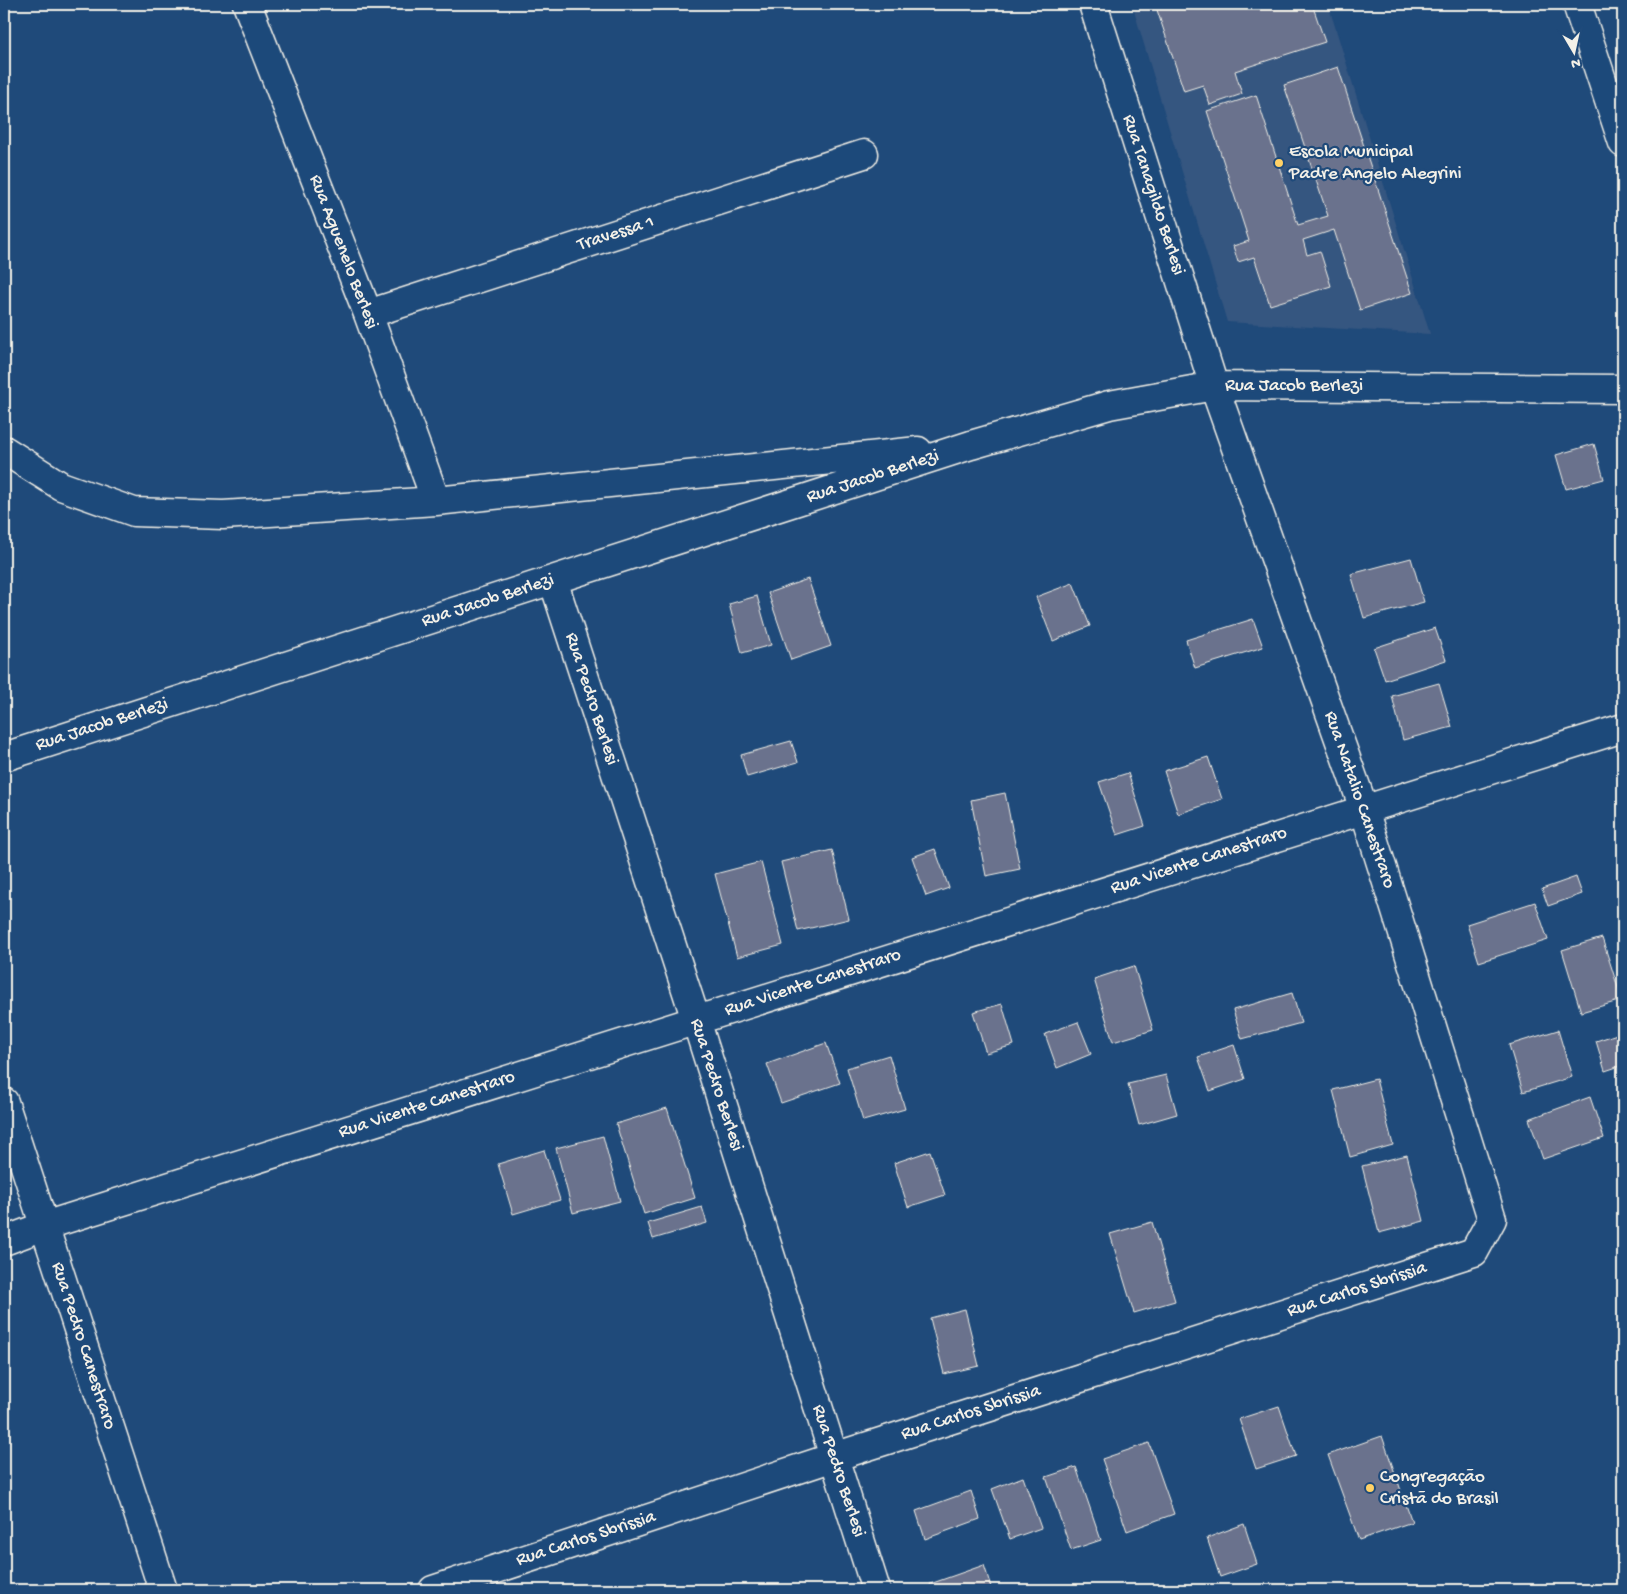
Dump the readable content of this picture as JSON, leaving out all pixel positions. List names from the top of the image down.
{
  "streets": {
    "street": [
      "Rua Tanagildo Berlesi",
      "Travessa 1",
      "Rua Aguenelo Berlesi",
      "Rua Jacob Berlezi",
      "Rua Pedro Berlesi",
      "Rua Natalio Canestraro",
      "Rua Vicente Canestraro",
      "Rua Carlos Sbrissia",
      "Rua Pedro Canestraro"
    ]
  },
  "crossings": [
    ["Rua Tanagildo Berlesi", "Rua Jacob Berlezi"],
    ["Rua Tanagildo Berlesi", "Rua Natalio Canestraro"],
    ["Travessa 1", "Rua Aguenelo Berlesi"],
    ["Rua Aguenelo Berlesi", "Rua Jacob Berlezi"],
    ["Rua Jacob Berlezi", "Rua Pedro Berlesi"],
    ["Rua Jacob Berlezi", "Rua Natalio Canestraro"],
    ["Rua Pedro Berlesi", "Rua Vicente Canestraro"],
    ["Rua Pedro Berlesi", "Rua Carlos Sbrissia"],
    ["Rua Natalio Canestraro", "Rua Vicente Canestraro"],
    ["Rua Natalio Canestraro", "Rua Carlos Sbrissia"],
    ["Rua Vicente Canestraro", "Rua Pedro Canestraro"]
  ],
  "places": ["Escola Municipal Padre Angelo Alegrini", "Congregação Cristã do Brasil"],
  "north": "bottom"
}
